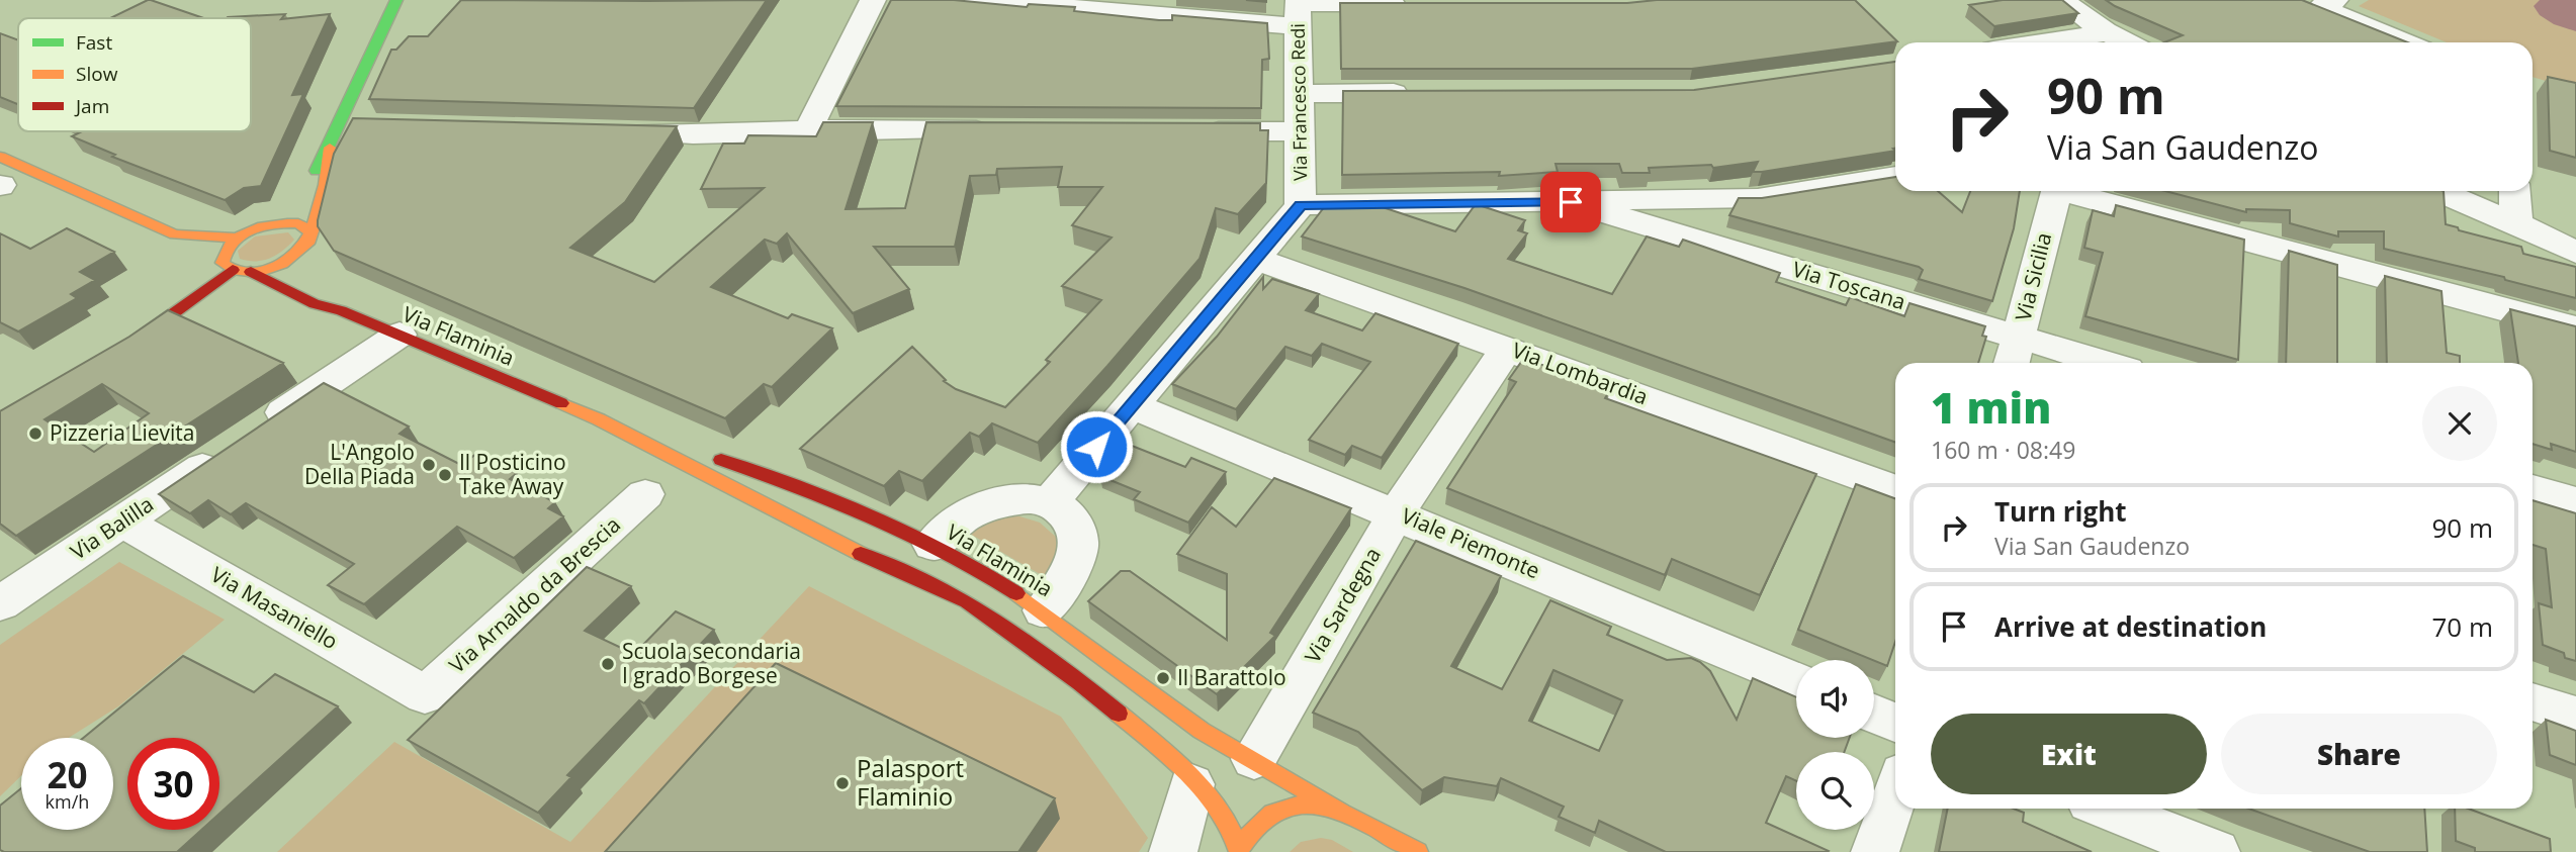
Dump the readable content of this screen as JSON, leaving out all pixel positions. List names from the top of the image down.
{
  "streets": {
    "street": [
      "Via Francesco Redi",
      "Via Sicilia",
      "Via Toscana",
      "Via Flaminia",
      "Via Lombardia",
      "Via Balilla",
      "Viale Piemonte",
      "Via Arnaldo da Brescia",
      "Via Sardegna",
      "Via Masaniello"
    ]
  },
  "crossings": [
    ["Via Sicilia", "Via Toscana"],
    ["Via Flaminia", "Via Balilla"],
    ["Via Flaminia", "Via Sardegna"],
    ["Via Lombardia", "Via Sardegna"],
    ["Via Balilla", "Via Masaniello"],
    ["Viale Piemonte", "Via Sardegna"],
    ["Via Arnaldo da Brescia", "Via Masaniello"]
  ],
  "places": [
    "Pizzeria Lievita",
    "L'Angolo Della Piada",
    "Il Posticino Take Away",
    "Scuola secondaria I grado Borgese",
    "Il Barattolo",
    "Palasport Flaminio"
  ],
  "legend": ["Fast", "Slow", "Jam"],
  "page": {
    "turn": ["90 m", "Via San Gaudenzo"],
    "heading": ["1 min", "160 m · 08:49"],
    "list": [
      {
        "name": "Turn right",
        "note": "Via San Gaudenzo",
        "value": "90 m"
      },
      {
        "name": "Arrive at destination",
        "value": "70 m"
      }
    ],
    "buttons": ["Exit", "Share"],
    "speed": "20 km/h",
    "limit": "30"
  }
}
